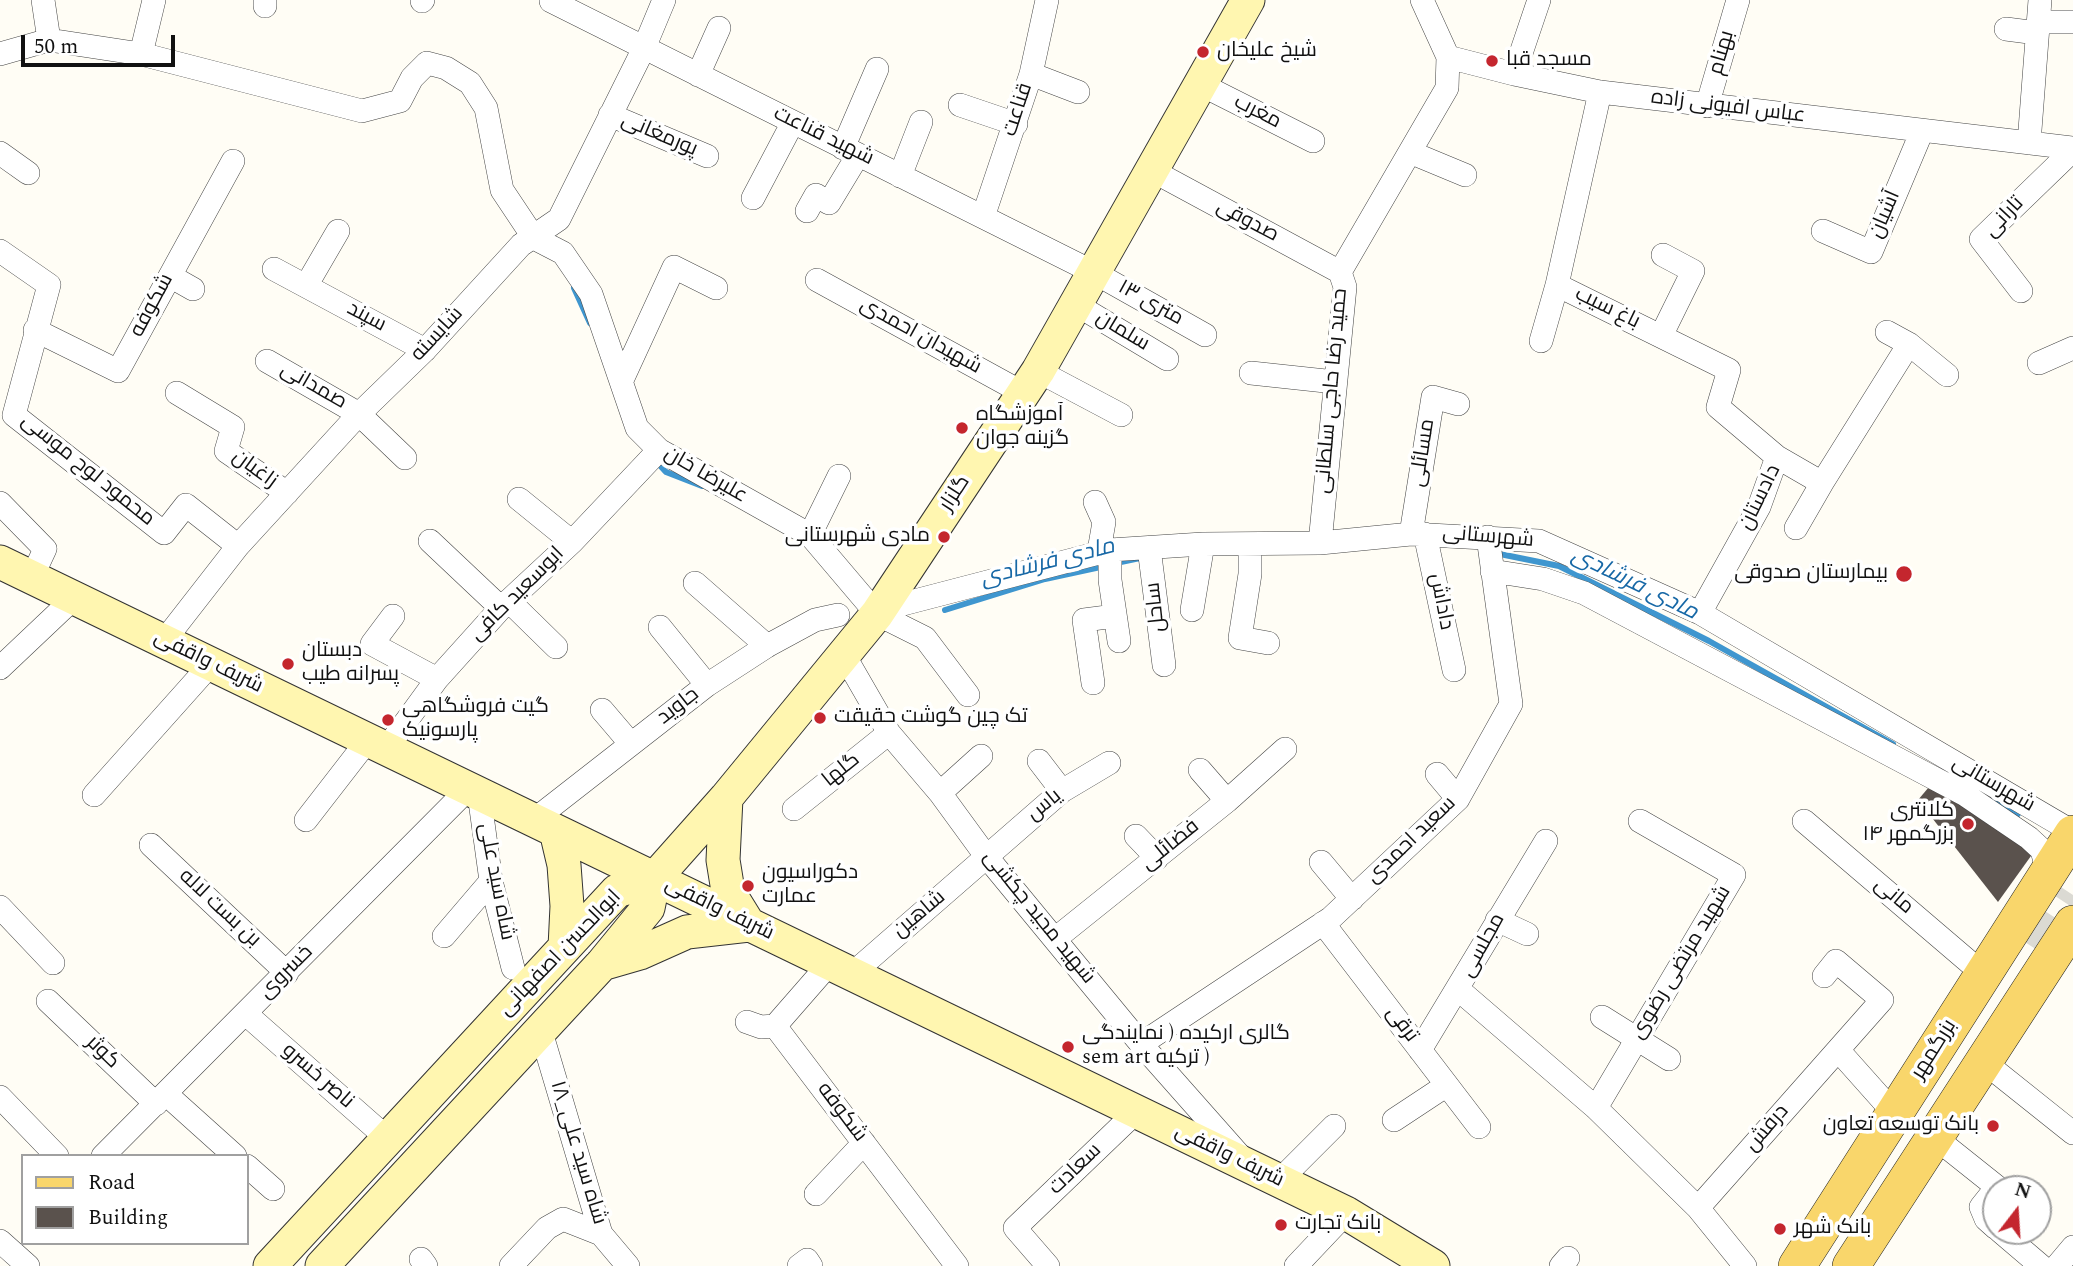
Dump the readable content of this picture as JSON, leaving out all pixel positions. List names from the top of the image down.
{
  "streets": {
    "main road": [
      "گلزار",
      "شریف واقفی",
      "ابوالحسن اصفهانی",
      "بزرگمهر"
    ],
    "street": [
      "بهنام",
      "عباس افیونی زاده",
      "قناعت",
      "مغرب",
      "پورمغانی",
      "شهید قناعت",
      "آشیان",
      "تارانی",
      "صدوقی",
      "۱۳ متری",
      "شکوفه",
      "باغ سیب",
      "سپند",
      "سلمان",
      "شایسته",
      "شهیدان احمدی",
      "صمدانی",
      "حمید رضا حاجی سلطانی",
      "مسائلی",
      "زاغیان",
      "محمود لوح موسی",
      "علیرضا خان",
      "دادستان",
      "شهرستانی",
      "ابوسعید کافی",
      "داداش",
      "ساحل",
      "جاوید",
      "گلها",
      "یاس",
      "سعید احمدی",
      "فضائلی",
      "شاه سید علی",
      "مانی",
      "بن بست لاله",
      "شاهین",
      "شهید مجید چکشی",
      "مجلسی",
      "شهید مرتضی رضوی",
      "خسروی",
      "ترقی",
      "کوثر",
      "ناصر خسرو",
      "درفش",
      "۱۸_شاه سید علی",
      "سعادت"
    ]
  },
  "crossings": [
    ["بهنام", "عباس افیونی زاده"],
    ["عباس افیونی زاده", "آشیان"],
    ["عباس افیونی زاده", "تارانی"],
    ["عباس افیونی زاده", "باغ سیب"],
    ["عباس افیونی زاده", "حمید رضا حاجی سلطانی"],
    ["قناعت", "شهید قناعت"],
    ["مغرب", "گلزار"],
    ["پورمغانی", "شایسته"],
    ["شهید قناعت", "۱۳ متری"],
    ["شهید قناعت", "شایسته"],
    ["شهید قناعت", "گلزار"],
    ["صدوقی", "حمید رضا حاجی سلطانی"],
    ["صدوقی", "گلزار"],
    ["۱۳ متری", "گلزار"],
    ["شکوفه", "محمود لوح موسی"],
    ["باغ سیب", "دادستان"],
    ["سپند", "شایسته"],
    ["سلمان", "گلزار"],
    ["شایسته", "صمدانی"],
    ["شایسته", "زاغیان"],
    ["شایسته", "محمود لوح موسی"],
    ["شایسته", "علیرضا خان"],
    ["شایسته", "شریف واقفی"],
    ["شهیدان احمدی", "گلزار"],
    ["حمید رضا حاجی سلطانی", "شهرستانی"],
    ["مسائلی", "شهرستانی"],
    ["مسائلی", "داداش"],
    ["علیرضا خان", "گلزار"],
    ["علیرضا خان", "شهرستانی"],
    ["علیرضا خان", "ابوسعید کافی"],
    ["گلزار", "شهرستانی"],
    ["گلزار", "شریف واقفی"],
    ["گلزار", "شهید مجید چکشی"],
    ["گلزار", "ابوالحسن اصفهانی"],
    ["دادستان", "شهرستانی"],
    ["شهرستانی", "داداش"],
    ["شهرستانی", "ساحل"],
    ["شهرستانی", "سعید احمدی"],
    ["شهرستانی", "بزرگمهر"],
    ["ابوسعید کافی", "شریف واقفی"],
    ["شریف واقفی", "جاوید"],
    ["شریف واقفی", "شاه سید علی"],
    ["شریف واقفی", "شاهین"],
    ["شریف واقفی", "شهید مجید چکشی"],
    ["شریف واقفی", "ابوالحسن اصفهانی"],
    ["شریف واقفی", "خسروی"],
    ["شریف واقفی", "سعادت"],
    ["گلها", "شهید مجید چکشی"],
    ["یاس", "شاهین"],
    ["یاس", "شهید مجید چکشی"],
    ["سعید احمدی", "شهید مجید چکشی"],
    ["سعید احمدی", "ترقی"],
    ["فضائلی", "شهید مجید چکشی"],
    ["شاه سید علی", "خسروی"],
    ["مانی", "بزرگمهر"],
    ["بن بست لاله", "خسروی"],
    ["شاهین", "شهید مجید چکشی"],
    ["مجلسی", "ترقی"],
    ["ابوالحسن اصفهانی", "ناصر خسرو"],
    ["ابوالحسن اصفهانی", "۱۸_شاه سید علی"],
    ["خسروی", "کوثر"],
    ["خسروی", "ناصر خسرو"]
  ],
  "water": ["مادی فرشادی"],
  "places": [
    "شیخ علیخان",
    "مسجد قبا",
    "آموزشگاه گزینه جوان",
    "مادی شهرستانی",
    "بیمارستان صدوقی",
    "دبستان پسرانه طیب",
    "تک چین گوشت حقیقت",
    "گیت فروشگاهی پارسونیک",
    "کلانتری ۱۴ بزرگمهر",
    "دکوراسیون عمارت",
    "گالری ارکیده ( نمایندگی sem art ترکیه )",
    "بانک توسعه تعاون",
    "بانک تجارت",
    "بانک شهر"
  ],
  "legend": ["Road", "Building"],
  "scale_bar": "50 m",
  "north": "top"
}
